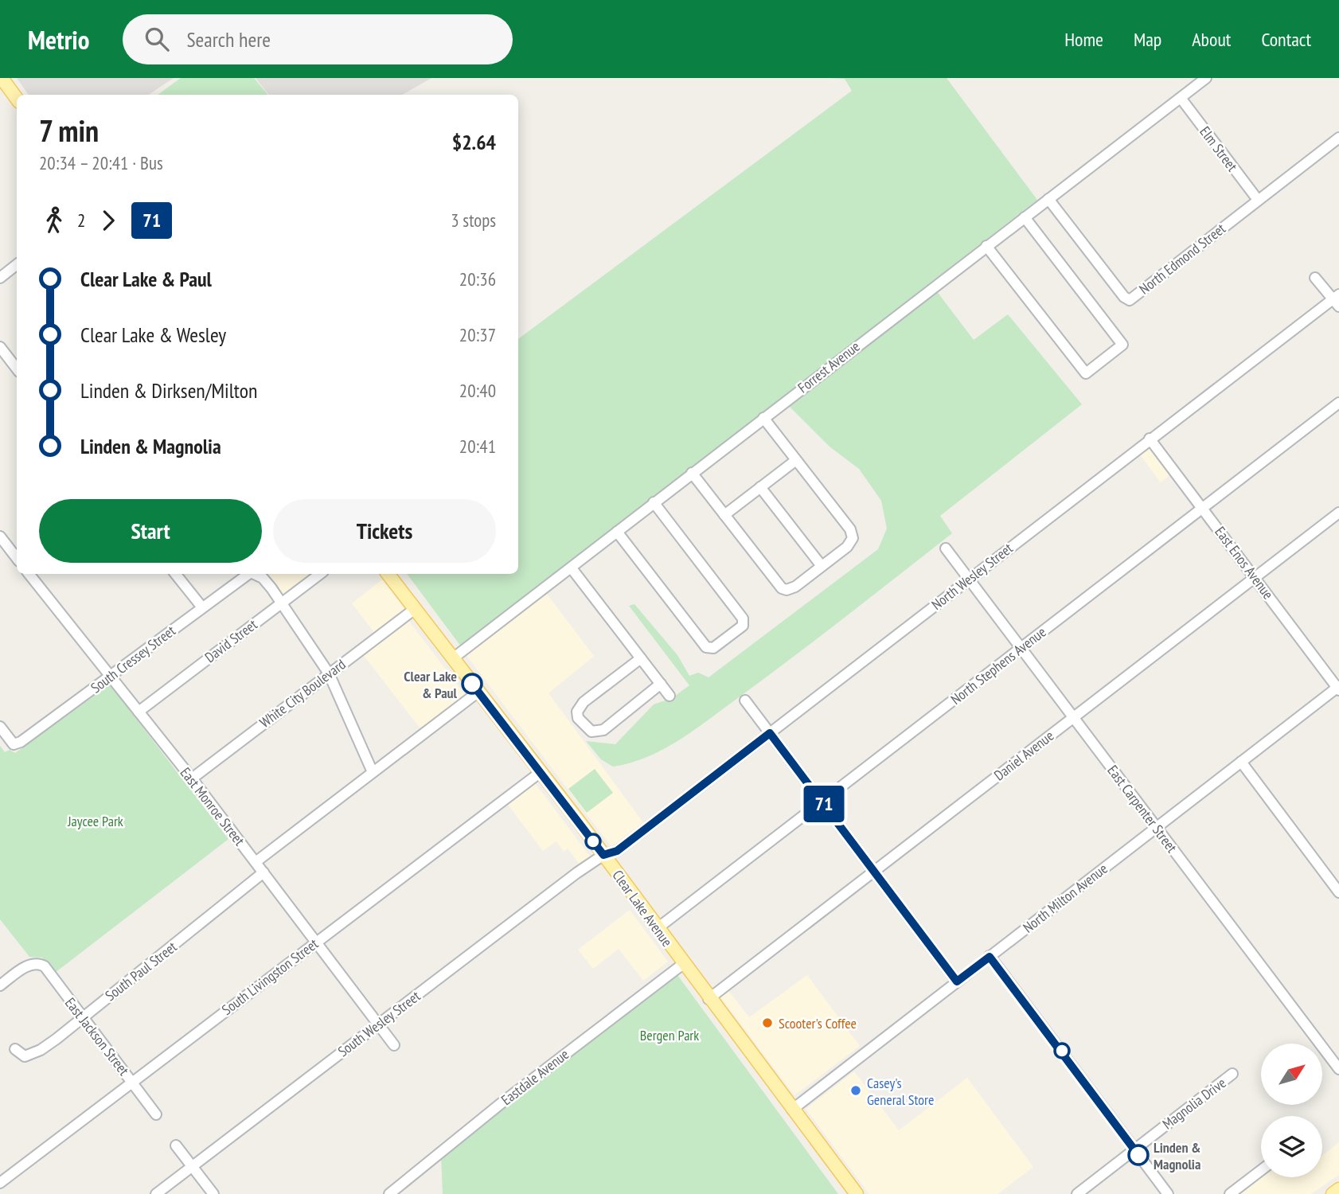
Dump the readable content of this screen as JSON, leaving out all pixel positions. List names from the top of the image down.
{
  "streets": {
    "main road": ["Clear Lake Avenue"],
    "street": [
      "Elm Street",
      "North Edmond Street",
      "Forrest Avenue",
      "East Enos Avenue",
      "North Wesley Street",
      "David Street",
      "South Cressey Street",
      "North Stephens Avenue",
      "White City Boulevard",
      "Daniel Avenue",
      "East Monroe Street",
      "East Carpenter Street",
      "North Milton Avenue",
      "South Paul Street",
      "South Livingston Street",
      "South Wesley Street",
      "East Jackson Street",
      "Eastdale Avenue",
      "Magnolia Drive"
    ]
  },
  "crossings": [
    ["Elm Street", "North Edmond Street"],
    ["Elm Street", "Forrest Avenue"],
    ["North Edmond Street", "Forrest Avenue"],
    ["Forrest Avenue", "Clear Lake Avenue"],
    ["East Enos Avenue", "North Wesley Street"],
    ["East Enos Avenue", "North Stephens Avenue"],
    ["East Enos Avenue", "Daniel Avenue"],
    ["East Enos Avenue", "North Milton Avenue"],
    ["North Wesley Street", "East Carpenter Street"],
    ["North Wesley Street", "Clear Lake Avenue"],
    ["North Wesley Street", "South Wesley Street"],
    ["David Street", "East Monroe Street"],
    ["South Cressey Street", "East Monroe Street"],
    ["North Stephens Avenue", "East Carpenter Street"],
    ["North Stephens Avenue", "Clear Lake Avenue"],
    ["White City Boulevard", "East Monroe Street"],
    ["White City Boulevard", "Clear Lake Avenue"],
    ["Daniel Avenue", "East Carpenter Street"],
    ["Daniel Avenue", "Clear Lake Avenue"],
    ["East Monroe Street", "South Paul Street"],
    ["East Monroe Street", "South Livingston Street"],
    ["East Monroe Street", "South Wesley Street"],
    ["East Carpenter Street", "North Milton Avenue"],
    ["North Milton Avenue", "Clear Lake Avenue"],
    ["Clear Lake Avenue", "South Livingston Street"],
    ["Clear Lake Avenue", "South Wesley Street"],
    ["Clear Lake Avenue", "Eastdale Avenue"],
    ["South Paul Street", "East Jackson Street"],
    ["South Livingston Street", "East Jackson Street"]
  ],
  "parks": ["Jaycee Park", "Bergen Park"],
  "places": [
    "Clear Lake & Paul",
    "Scooter's Coffee",
    "Casey's General Store",
    "Linden & Magnolia"
  ],
  "lines": ["bus line 71"],
  "north": "top right",
  "page": {
    "header": "Metrio",
    "search": "Search here",
    "nav": [
      "Home",
      "Map",
      "About",
      "Contact"
    ],
    "on_map": "71",
    "heading": ["7 min", "20:34 – 20:41 · Bus", "$2.64"],
    "legs": ["2", "71", "3 stops"],
    "list": [
      {
        "name": "Clear Lake & Paul",
        "value": "20:36"
      },
      {
        "name": "Clear Lake & Wesley",
        "value": "20:37"
      },
      {
        "name": "Linden & Dirksen/Milton",
        "value": "20:40"
      },
      {
        "name": "Linden & Magnolia",
        "value": "20:41"
      }
    ],
    "buttons": ["Start", "Tickets"]
  }
}
